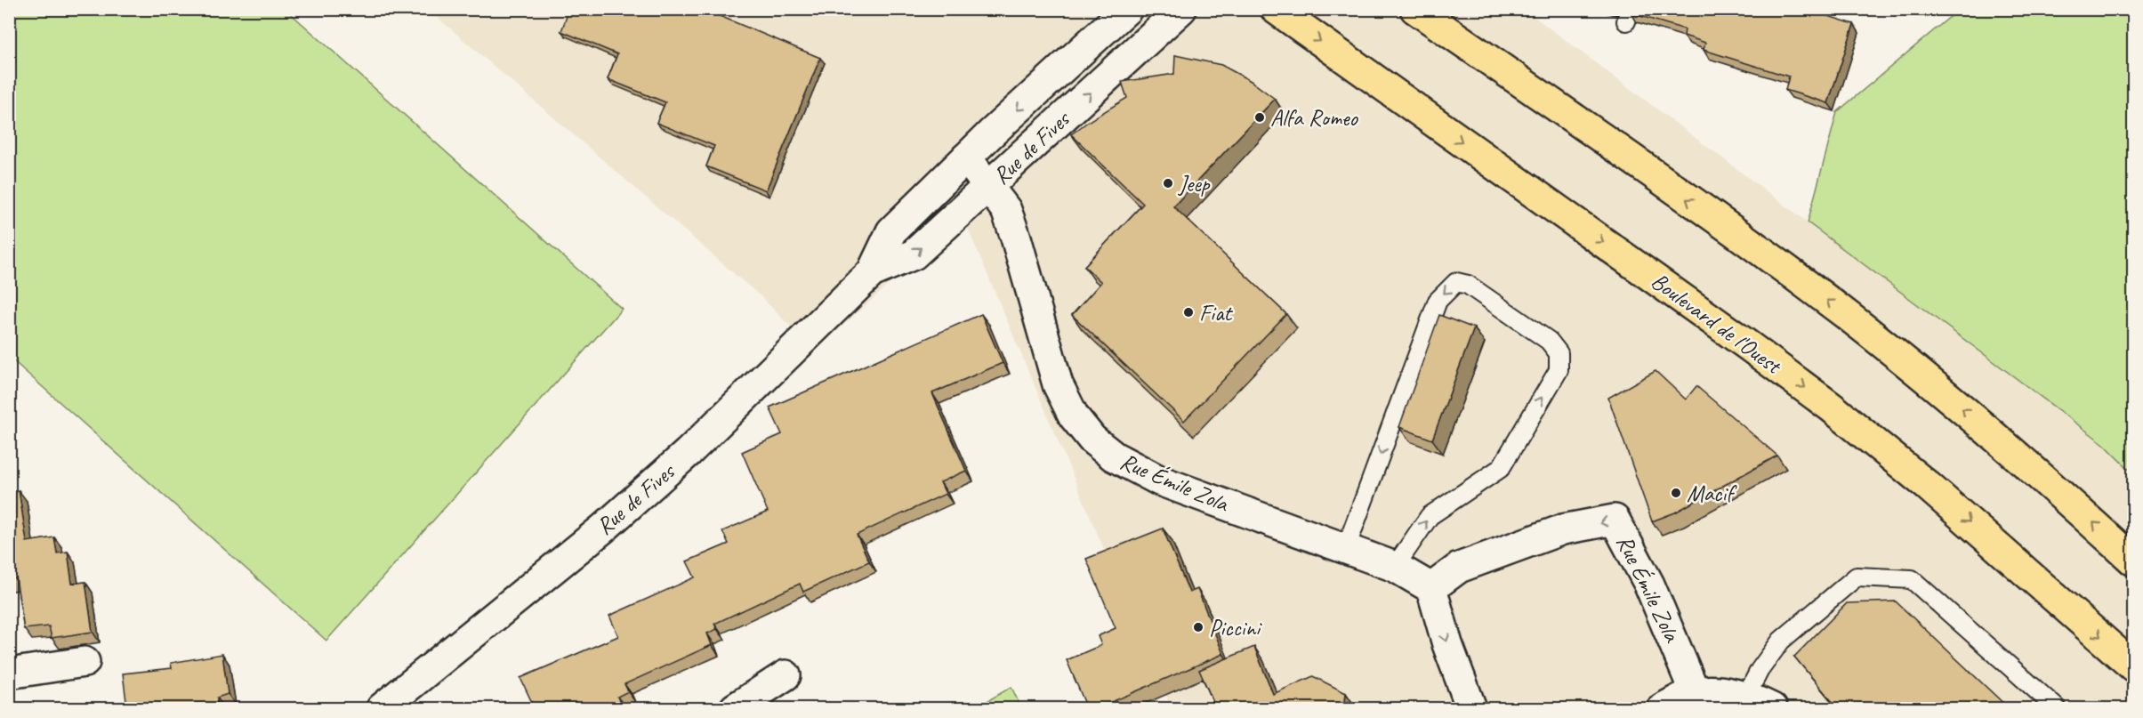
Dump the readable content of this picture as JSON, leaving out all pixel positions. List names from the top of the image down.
{
  "streets": {
    "main road": ["Boulevard de l'Ouest"],
    "street": ["Rue de Fives", "Rue Émile Zola"]
  },
  "crossings": [
    ["Rue de Fives", "Rue Émile Zola"]
  ],
  "places": [
    "Alfa Romeo",
    "Jeep",
    "Fiat",
    "Macif",
    "Piccini"
  ]
}
